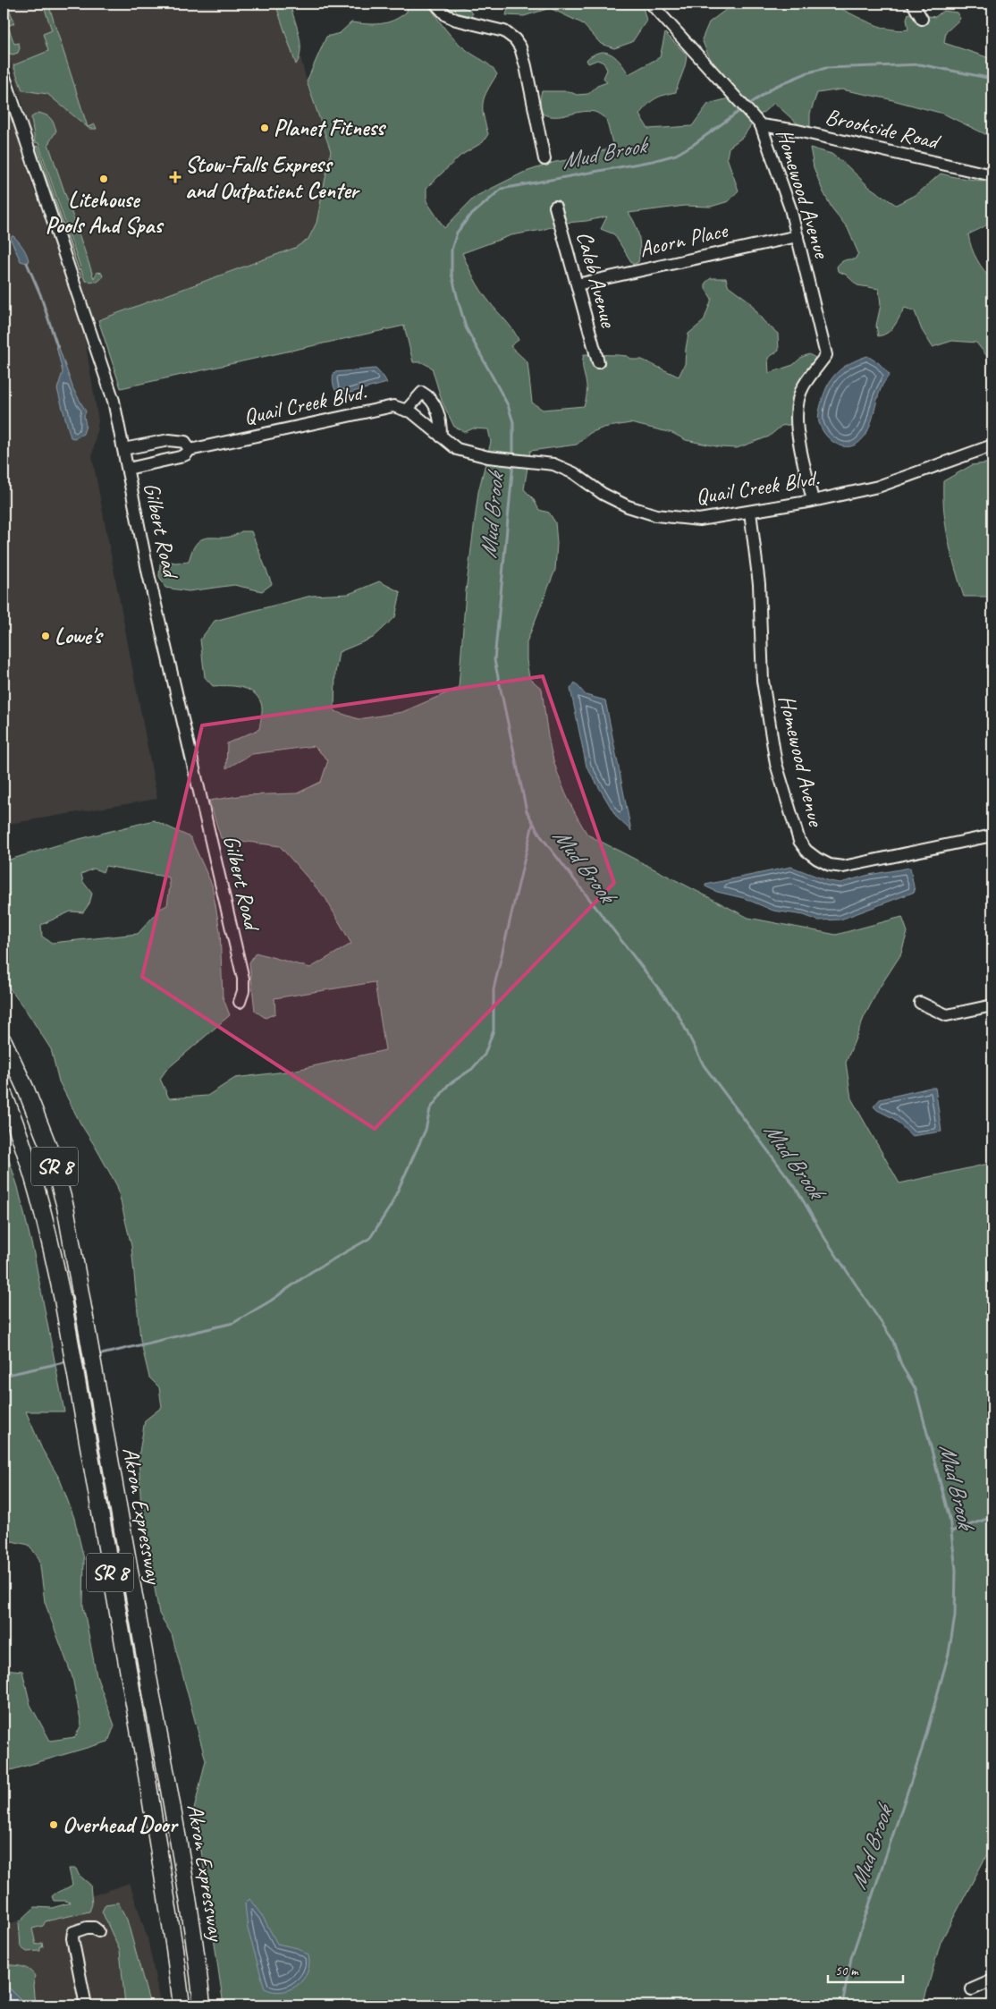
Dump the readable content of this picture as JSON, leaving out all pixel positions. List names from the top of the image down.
{
  "streets": {
    "highway": ["SR 8", "Akron Expressway"],
    "street": [
      "Brookside Road",
      "Homewood Avenue",
      "Acorn Place",
      "Caleb Avenue",
      "Quail Creek Blvd.",
      "Gilbert Road"
    ]
  },
  "crossings": [
    ["Brookside Road", "Homewood Avenue"],
    ["Homewood Avenue", "Acorn Place"],
    ["Homewood Avenue", "Quail Creek Blvd."],
    ["Acorn Place", "Caleb Avenue"],
    ["Quail Creek Blvd.", "Gilbert Road"]
  ],
  "water": ["Mud Brook"],
  "places": {
    "other": [
      "Planet Fitness",
      "Litehouse Pools And Spas",
      "Lowe's",
      "Overhead Door"
    ],
    "health": ["Stow-Falls Express and Outpatient Center"]
  },
  "scale_bar": "50 m"
}
